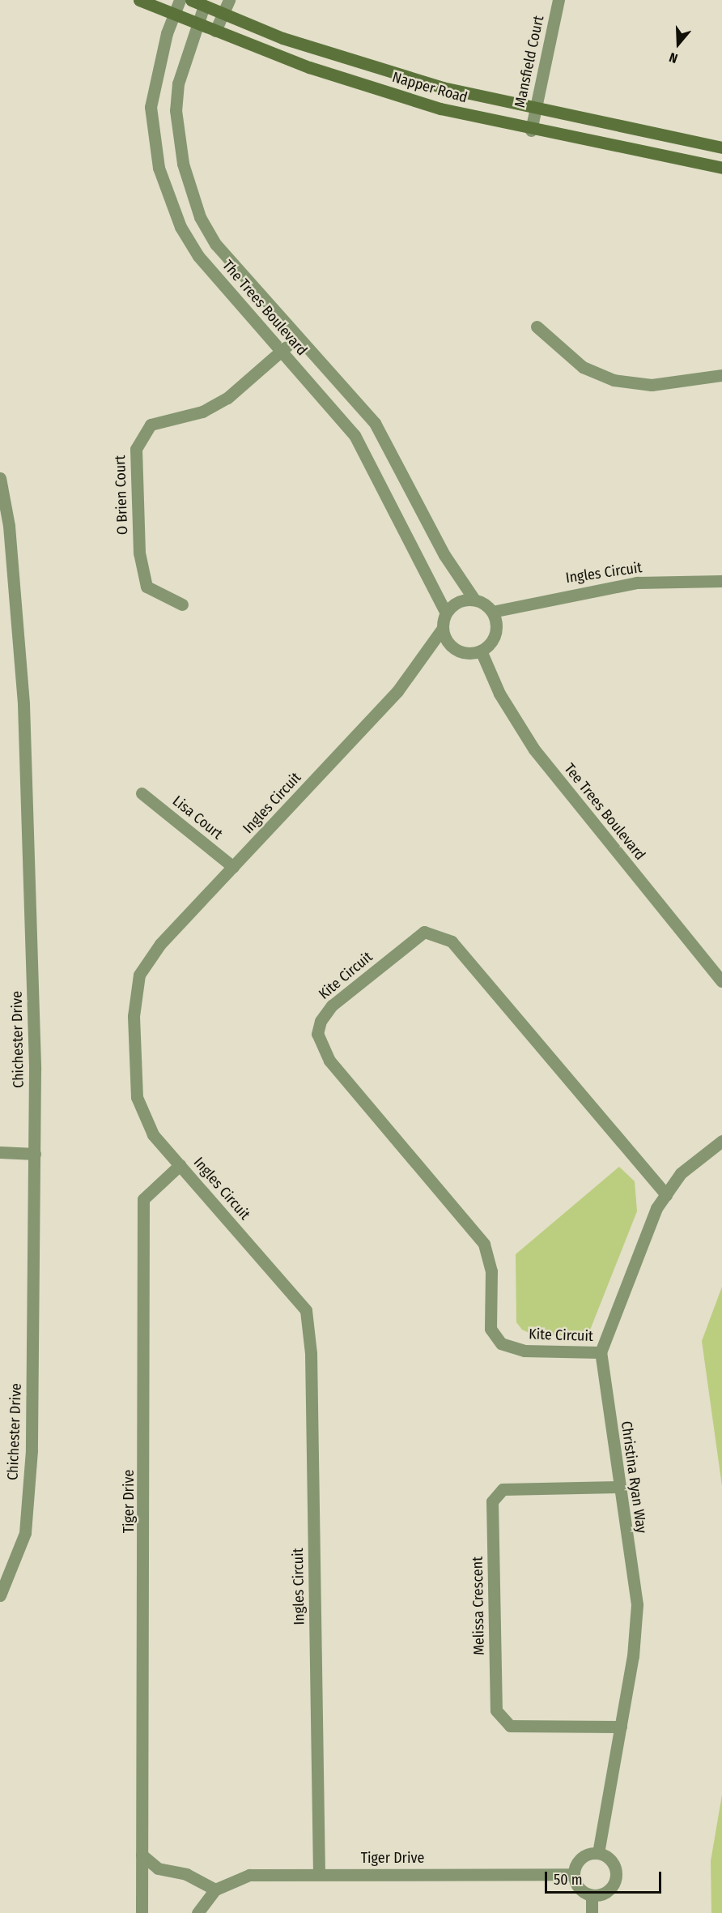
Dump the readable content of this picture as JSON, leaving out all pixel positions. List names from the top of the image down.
{
  "streets": {
    "main road": ["Napper Road"],
    "street": [
      "Mansfield Court",
      "The Trees Boulevard",
      "O Brien Court",
      "Ingles Circuit",
      "Tee Trees Boulevard",
      "Lisa Court",
      "Kite Circuit",
      "Chichester Drive",
      "Christina Ryan Way",
      "Tiger Drive",
      "Melissa Crescent"
    ]
  },
  "crossings": [
    ["Mansfield Court", "Napper Road"],
    ["Napper Road", "The Trees Boulevard"],
    ["The Trees Boulevard", "O Brien Court"],
    ["The Trees Boulevard", "Ingles Circuit"],
    ["The Trees Boulevard", "Tee Trees Boulevard"],
    ["Ingles Circuit", "Tee Trees Boulevard"],
    ["Ingles Circuit", "Lisa Court"],
    ["Ingles Circuit", "Tiger Drive"],
    ["Kite Circuit", "Christina Ryan Way"],
    ["Christina Ryan Way", "Tiger Drive"],
    ["Christina Ryan Way", "Melissa Crescent"]
  ],
  "scale_bar": "50 m",
  "north": "bottom"
}
